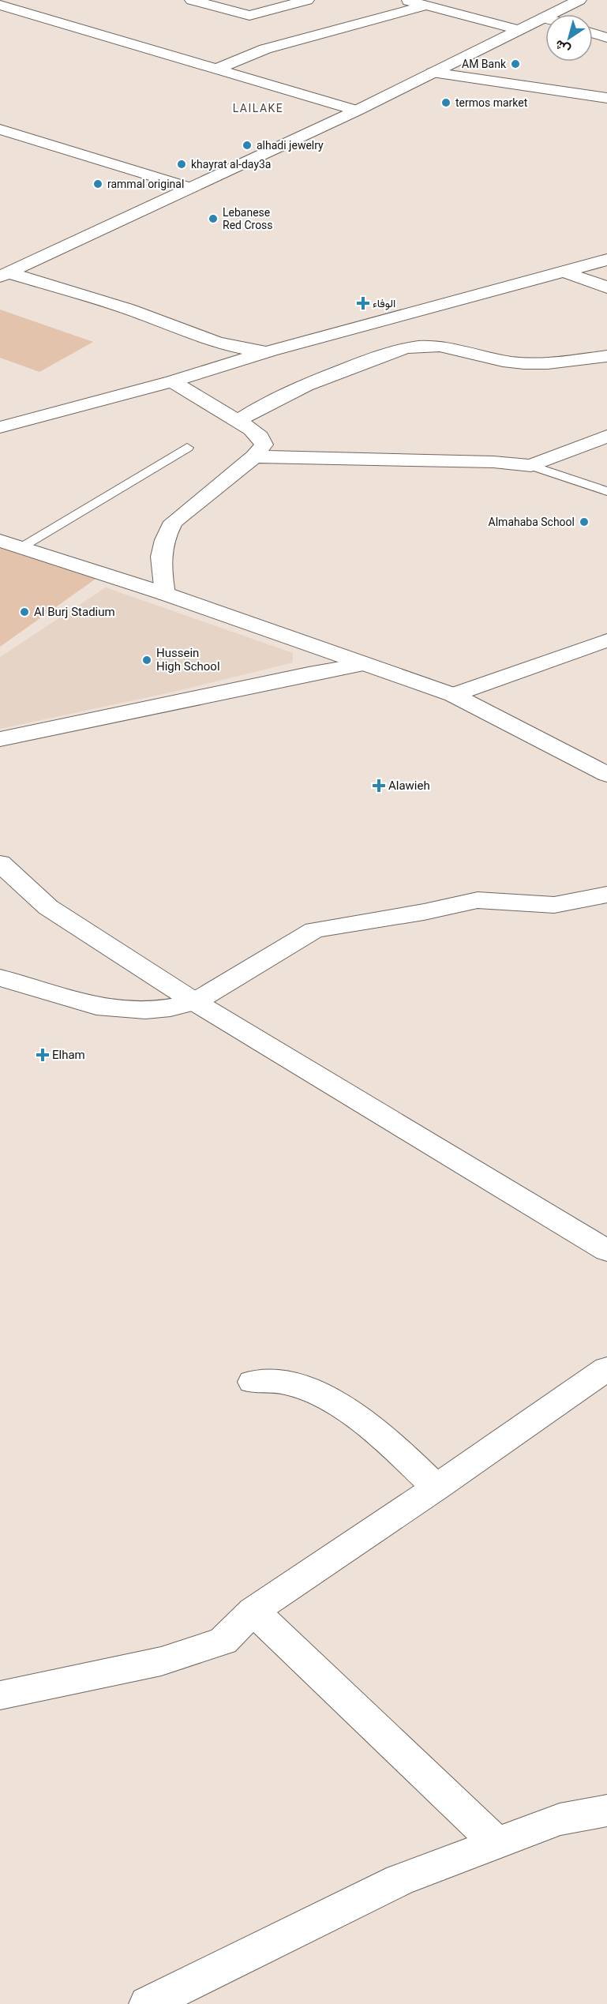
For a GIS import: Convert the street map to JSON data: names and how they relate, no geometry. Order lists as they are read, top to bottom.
{
  "districts": ["LAILAKE"],
  "places": {
    "other": [
      "AM Bank",
      "termos market",
      "alhadi jewelry",
      "khayrat al-day3a",
      "rammal original",
      "Lebanese Red Cross",
      "Almahaba School",
      "Al Burj Stadium",
      "Hussein High School"
    ],
    "health": ["الوفاء", "Alawieh", "Elham"]
  },
  "north": "bottom left"
}
